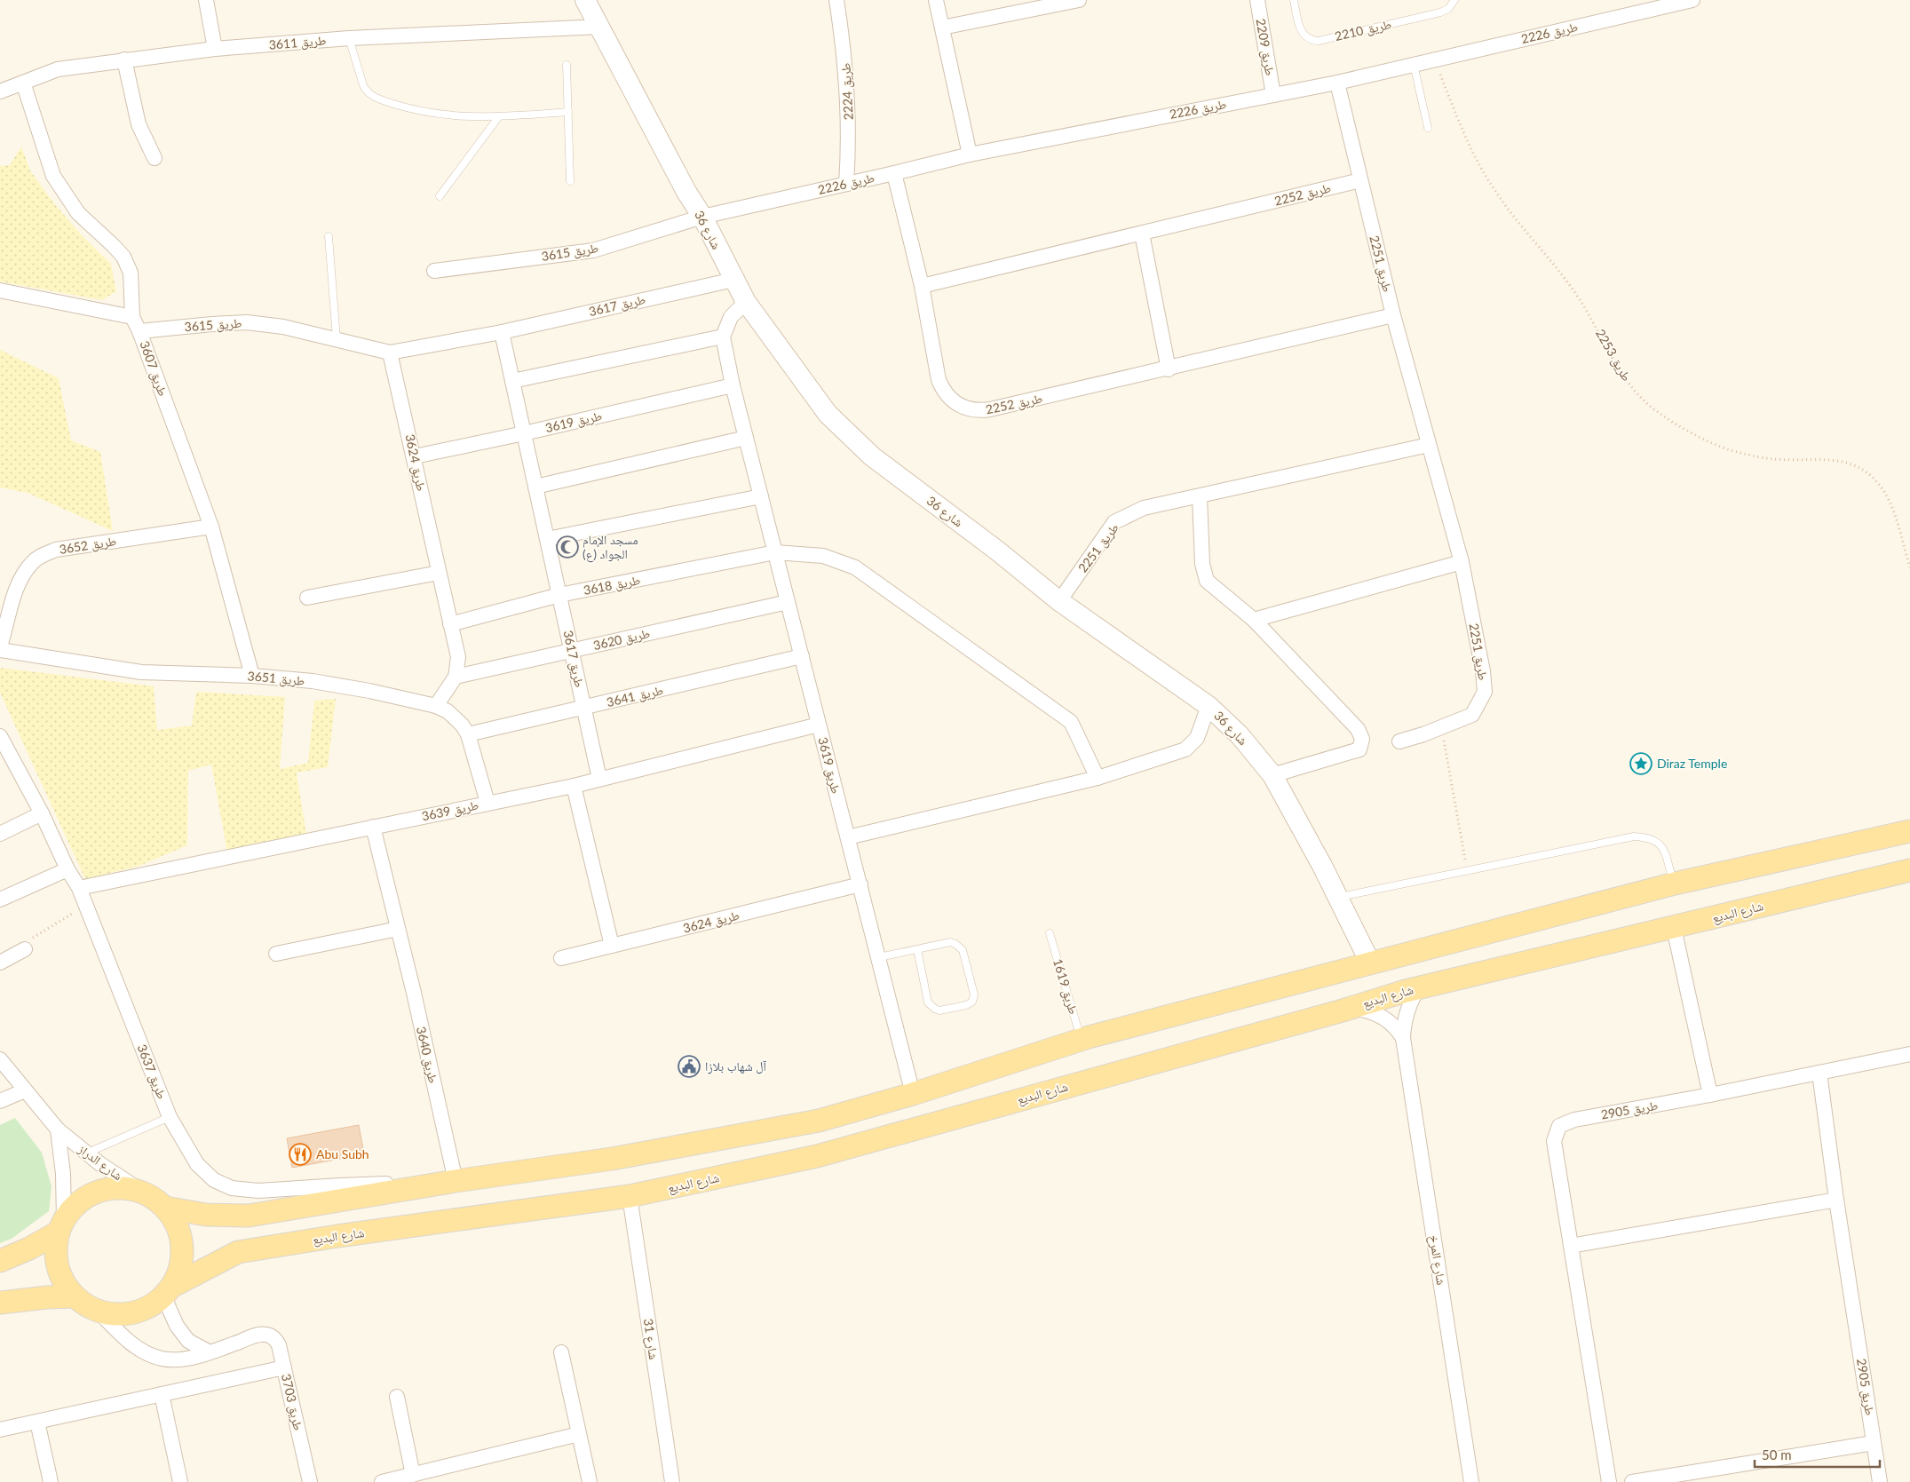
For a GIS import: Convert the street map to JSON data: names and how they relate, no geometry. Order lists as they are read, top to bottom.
{
  "streets": {
    "main road": ["شارع البديع"],
    "street": [
      "طريق 2226",
      "طريق 3611",
      "طريق 2209",
      "طريق 2224",
      "طريق 2252",
      "شارع 36",
      "طريق 3615",
      "طريق 2251",
      "طريق 3617",
      "طريق 3607",
      "طريق 3619",
      "طريق 3624",
      "طريق 3652",
      "طريق 3618",
      "طريق 3620",
      "طريق 3651",
      "طريق 3641",
      "طريق 3639",
      "طريق 3640",
      "طريق 3637",
      "طريق 2905",
      "شارع الدراز",
      "شارع المرخ",
      "شارع 31",
      "طريق 3703"
    ],
    "lane": ["طريق 2210", "طريق 1619"],
    "path": ["طريق 2253"]
  },
  "crossings": [
    ["طريق 2226", "طريق 2209"],
    ["طريق 2226", "طريق 2224"],
    ["طريق 2226", "طريق 2252"],
    ["طريق 2226", "شارع 36"],
    ["طريق 2226", "طريق 3615"],
    ["طريق 2226", "طريق 2251"],
    ["طريق 2226", "طريق 2253"],
    ["طريق 3611", "شارع 36"],
    ["طريق 3611", "طريق 3607"],
    ["طريق 2252", "طريق 2251"],
    ["شارع 36", "طريق 3615"],
    ["شارع 36", "طريق 2251"],
    ["شارع 36", "طريق 3617"],
    ["طريق 3615", "طريق 3617"],
    ["طريق 3615", "طريق 3607"],
    ["طريق 3615", "طريق 3624"],
    ["طريق 3617", "طريق 3619"],
    ["طريق 3617", "طريق 3624"],
    ["طريق 3617", "طريق 3618"],
    ["طريق 3617", "طريق 3620"],
    ["طريق 3617", "طريق 3641"],
    ["طريق 3617", "طريق 3639"],
    ["طريق 3607", "طريق 3652"],
    ["طريق 3607", "طريق 3651"],
    ["طريق 3619", "طريق 3624"],
    ["طريق 3619", "طريق 3618"],
    ["طريق 3619", "طريق 3620"],
    ["طريق 3619", "طريق 3641"],
    ["طريق 3619", "طريق 3639"],
    ["طريق 3624", "طريق 3618"],
    ["طريق 3624", "طريق 3620"],
    ["طريق 3624", "طريق 3651"],
    ["طريق 3652", "طريق 3651"],
    ["طريق 3651", "طريق 3641"],
    ["طريق 3651", "طريق 3639"],
    ["طريق 3639", "طريق 3640"],
    ["طريق 3639", "طريق 3637"],
    ["شارع البديع", "شارع الدراز"],
    ["شارع البديع", "شارع المرخ"],
    ["شارع البديع", "شارع 31"],
    ["طريق 3640", "طريق 3637"]
  ],
  "places": {
    "mosque": ["مسجد الإمام الجواد (ع)"],
    "place": ["Diraz Temple"],
    "public building": ["آل شهاب بلازا"],
    "restaurant": ["Abu Subh"]
  },
  "scale_bar": "50 m"
}
